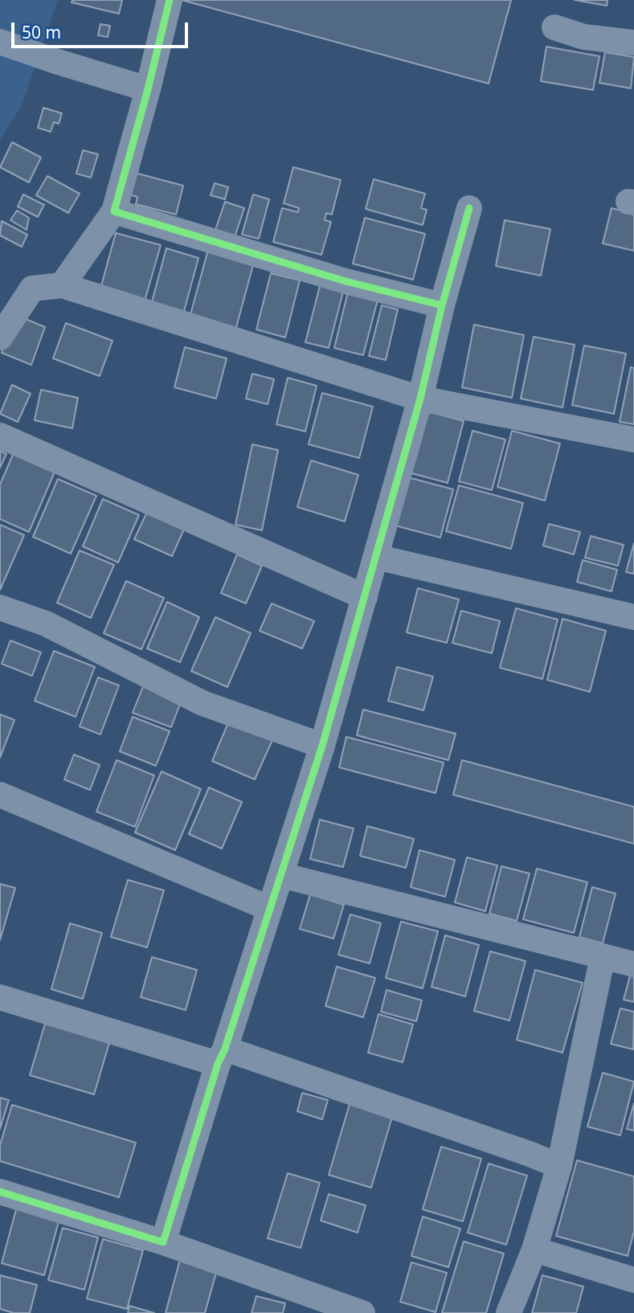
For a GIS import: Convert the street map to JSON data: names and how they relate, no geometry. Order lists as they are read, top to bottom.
{
  "scale_bar": "50 m"
}
